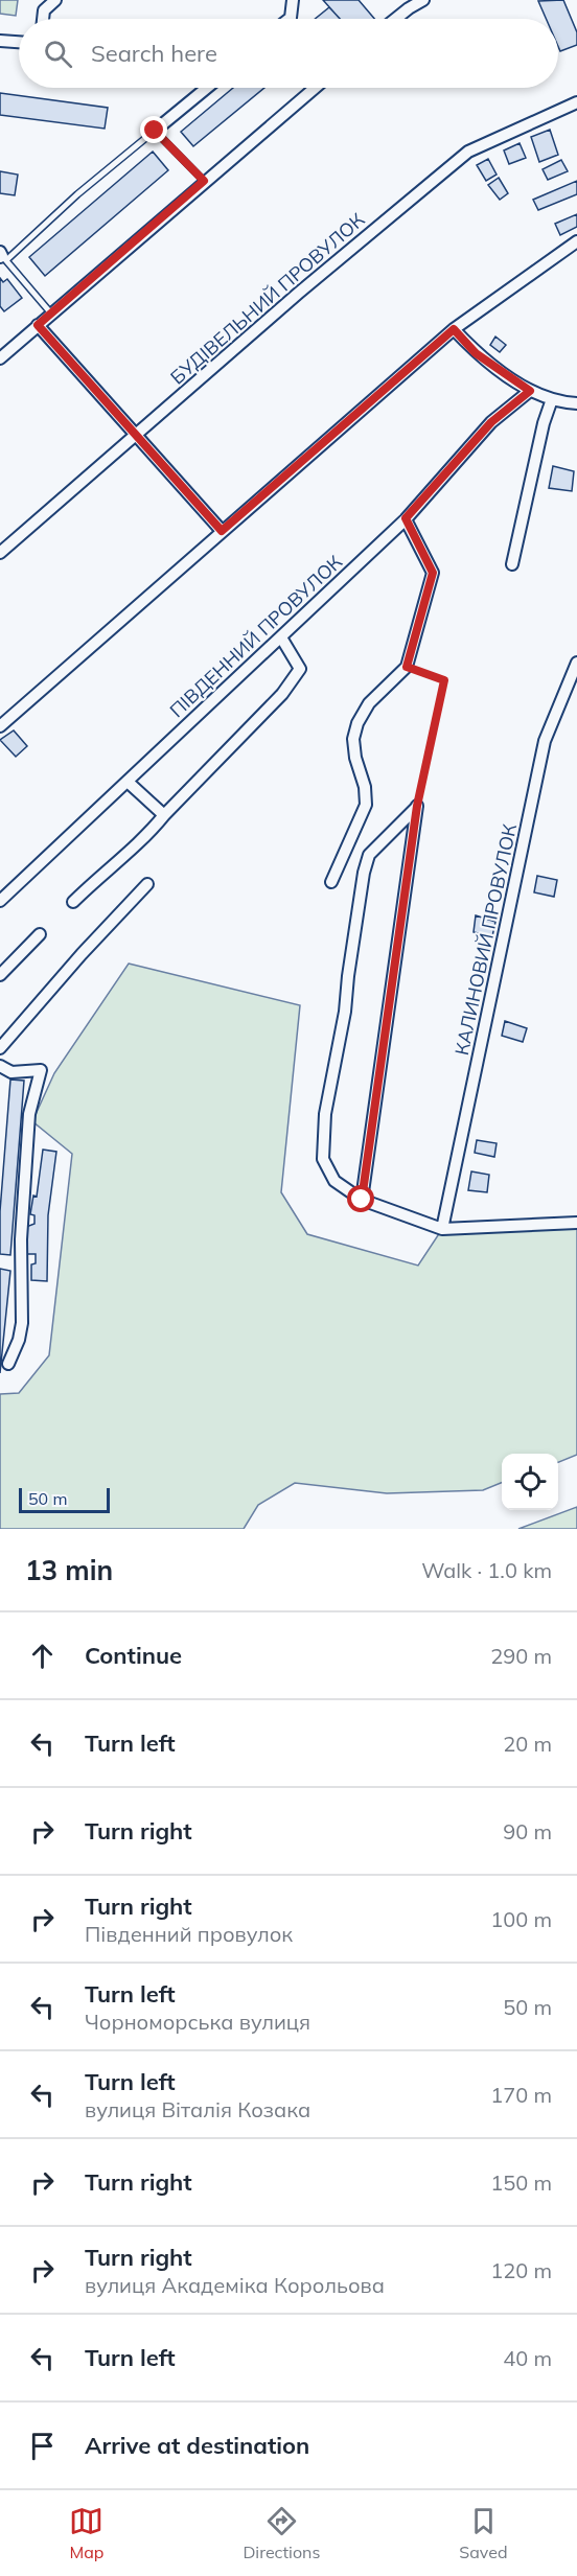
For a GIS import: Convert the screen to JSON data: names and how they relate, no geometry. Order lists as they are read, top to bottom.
{
  "streets": {
    "street": ["БУДІВЕЛЬНИЙ ПРОВУЛОК", "ПІВДЕННИЙ ПРОВУЛОК", "КАЛИНОВИЙ ПРОВУЛОК"]
  },
  "scale_bar": "50 m",
  "page": {
    "search": "Search here",
    "scale": "50 m",
    "heading": ["13 min", "Walk · 1.0 km"],
    "list": [
      ["Continue", "290 m"],
      ["Turn left", "20 m"],
      ["Turn right", "90 m"],
      ["Turn right", "Південний провулок", "100 m"],
      ["Turn left", "Чорноморська вулиця", "50 m"],
      ["Turn left", "вулиця Віталія Козака", "170 m"],
      ["Turn right", "150 m"],
      ["Turn right", "вулиця Академіка Корольова", "120 m"],
      ["Turn left", "40 m"],
      "Arrive at destination"
    ],
    "nav": ["Map", "Directions", "Saved"]
  }
}
